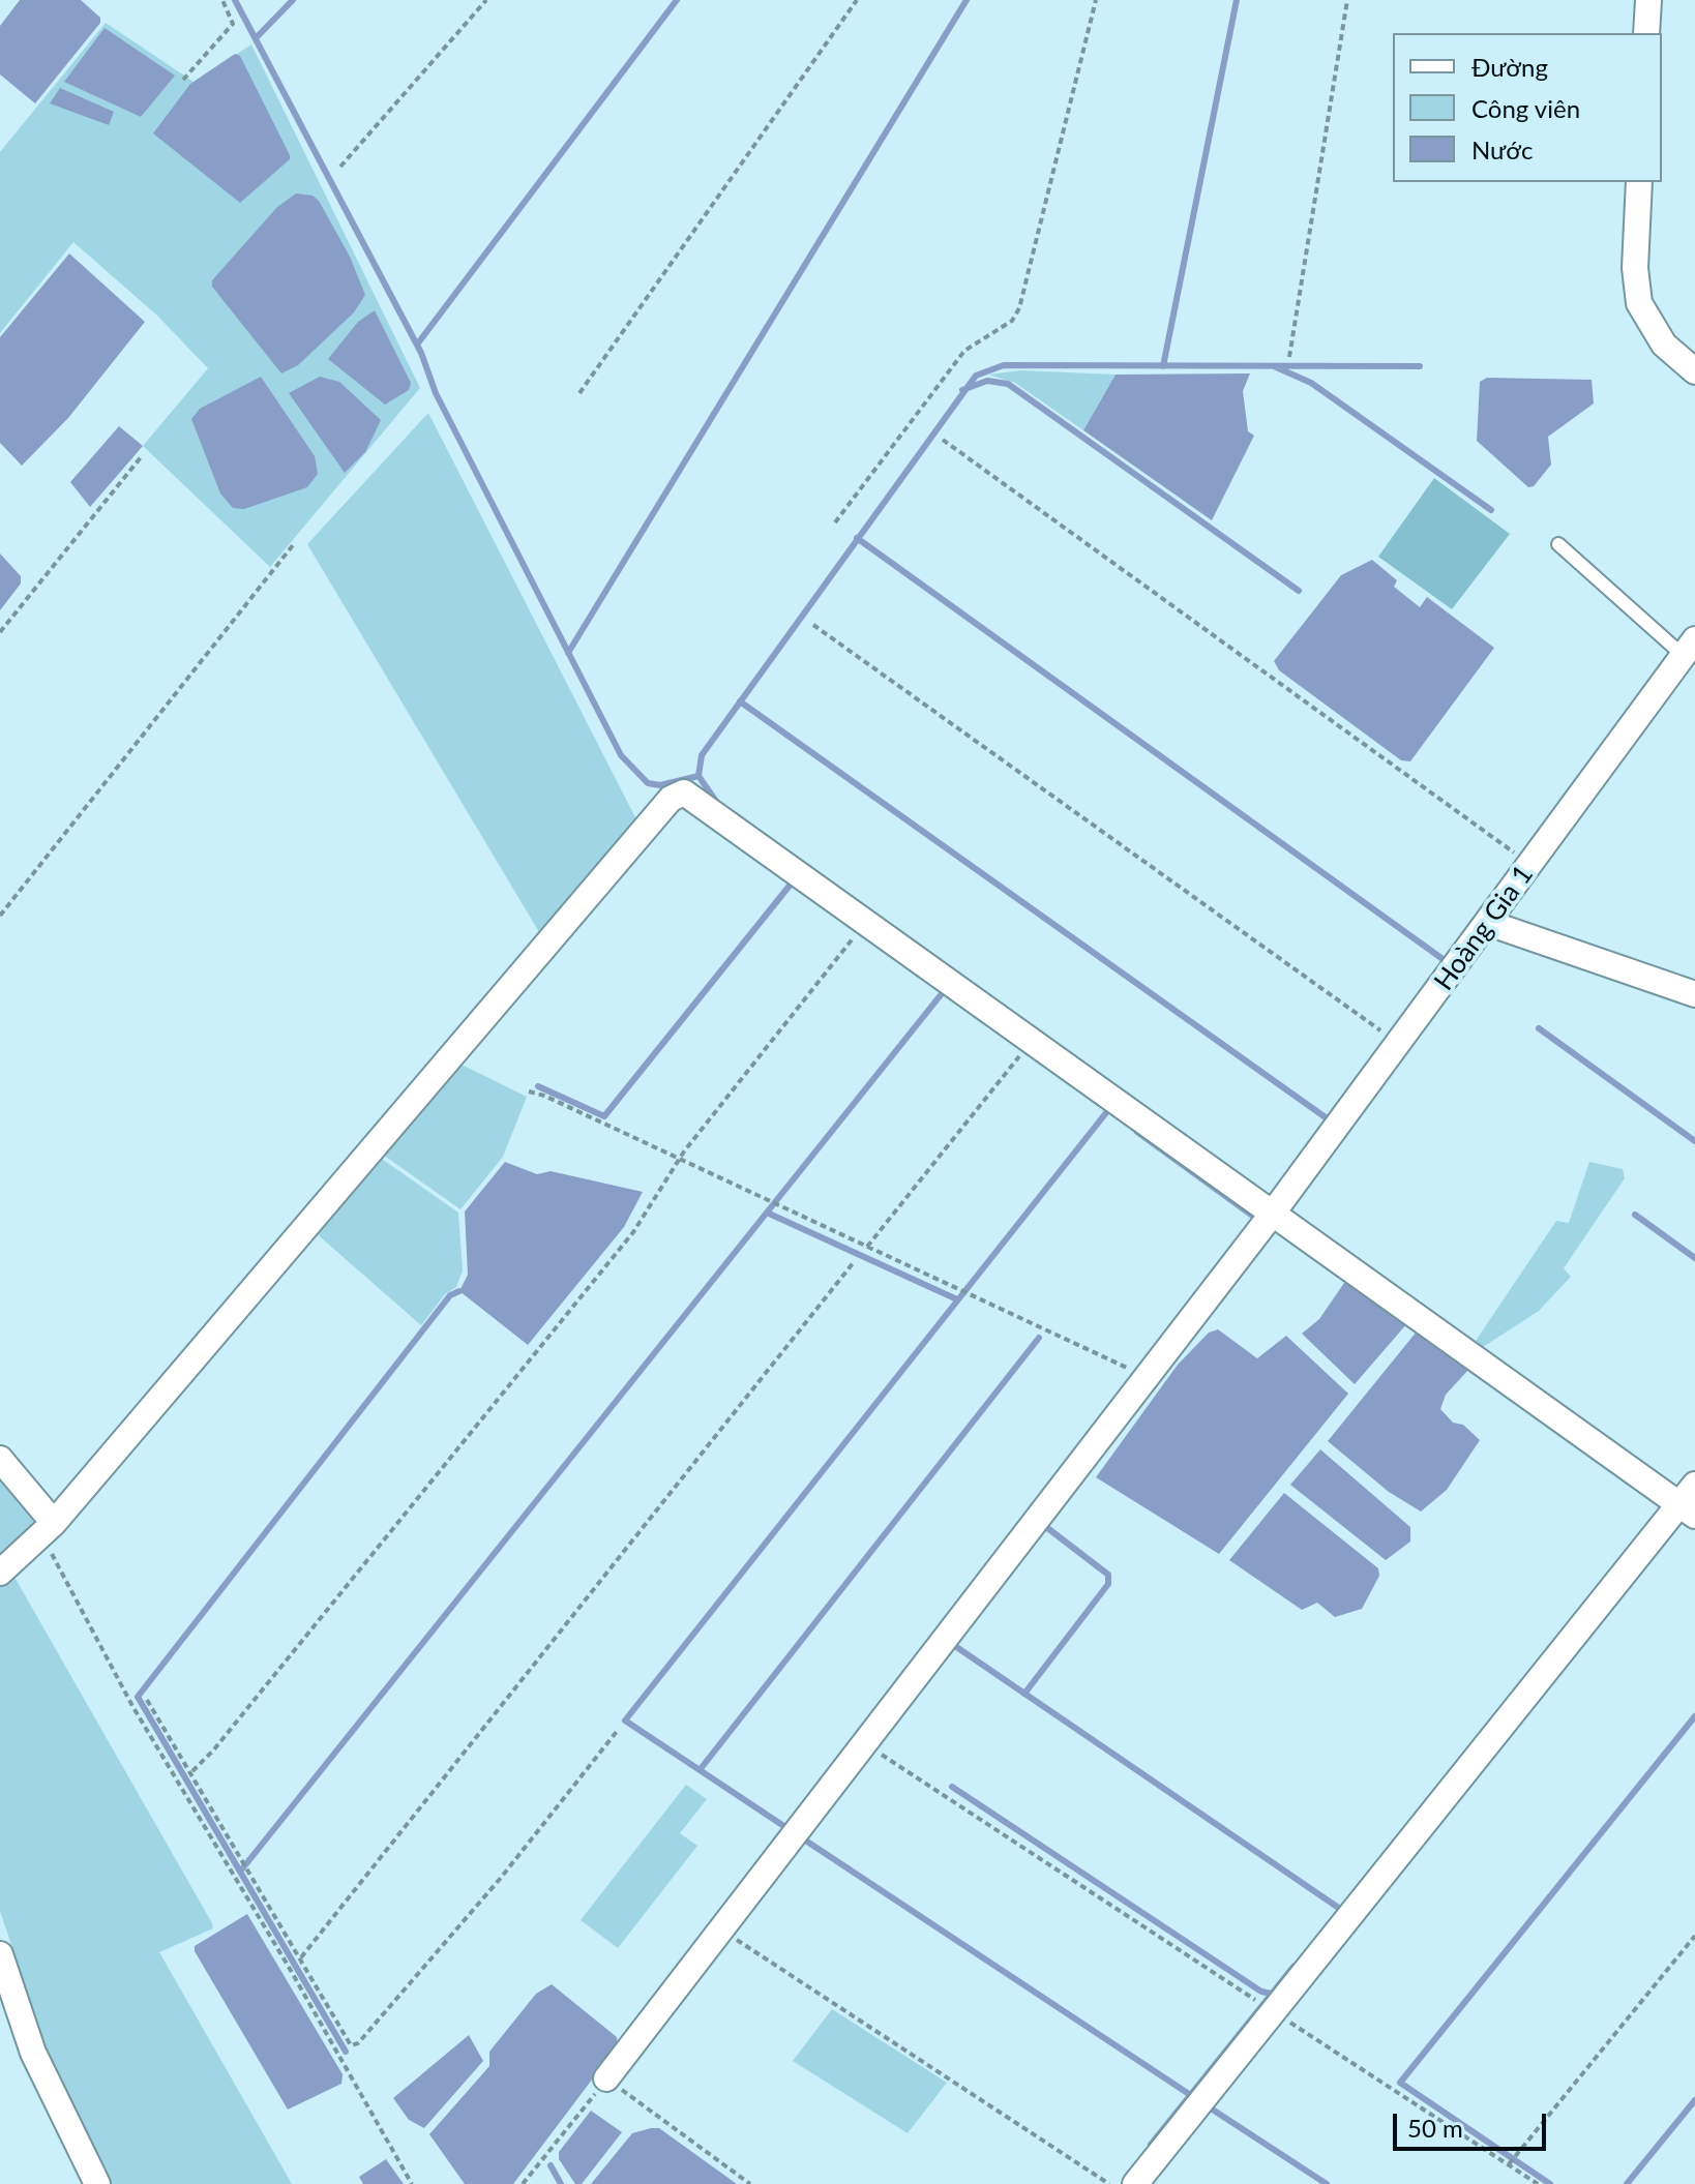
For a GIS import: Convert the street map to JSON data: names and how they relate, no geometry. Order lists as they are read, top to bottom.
{
  "streets": {
    "street": ["Hoàng Gia 1"]
  },
  "legend": ["Đường", "Công viên", "Nước"],
  "scale_bar": "50 m"
}
